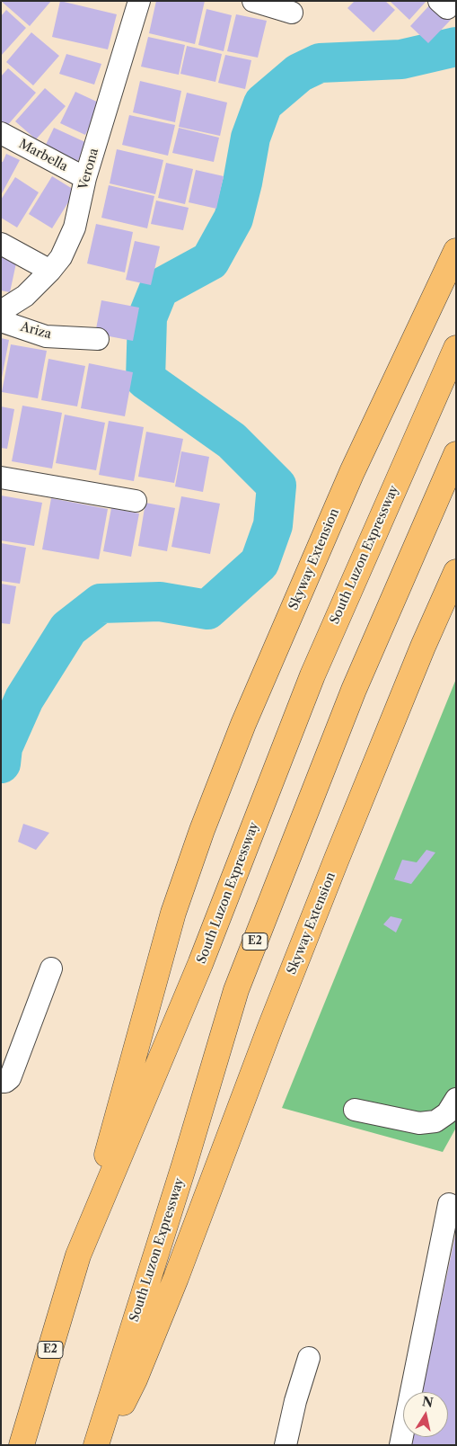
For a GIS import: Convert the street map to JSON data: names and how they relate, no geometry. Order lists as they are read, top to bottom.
{
  "streets": {
    "highway": ["South Luzon Expressway", "Skyway Extension", "E2"],
    "street": ["Marbella", "Verona", "Ariza"]
  },
  "crossings": [
    ["Marbella", "Verona"],
    ["South Luzon Expressway", "Skyway Extension"]
  ],
  "north": "top"
}
